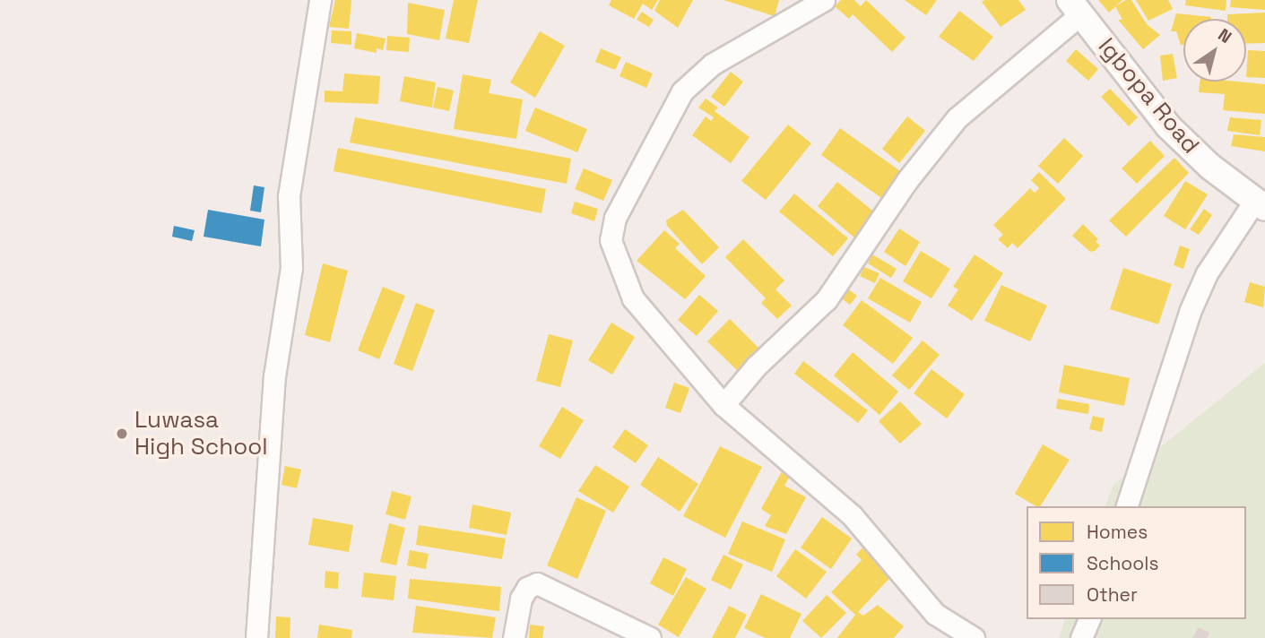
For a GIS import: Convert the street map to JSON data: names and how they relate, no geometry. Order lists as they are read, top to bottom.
{
  "streets": {
    "street": ["Igbopa Road"]
  },
  "places": ["Luwasa High School"],
  "legend": ["Homes", "Schools", "Other"],
  "north": "top right"
}
